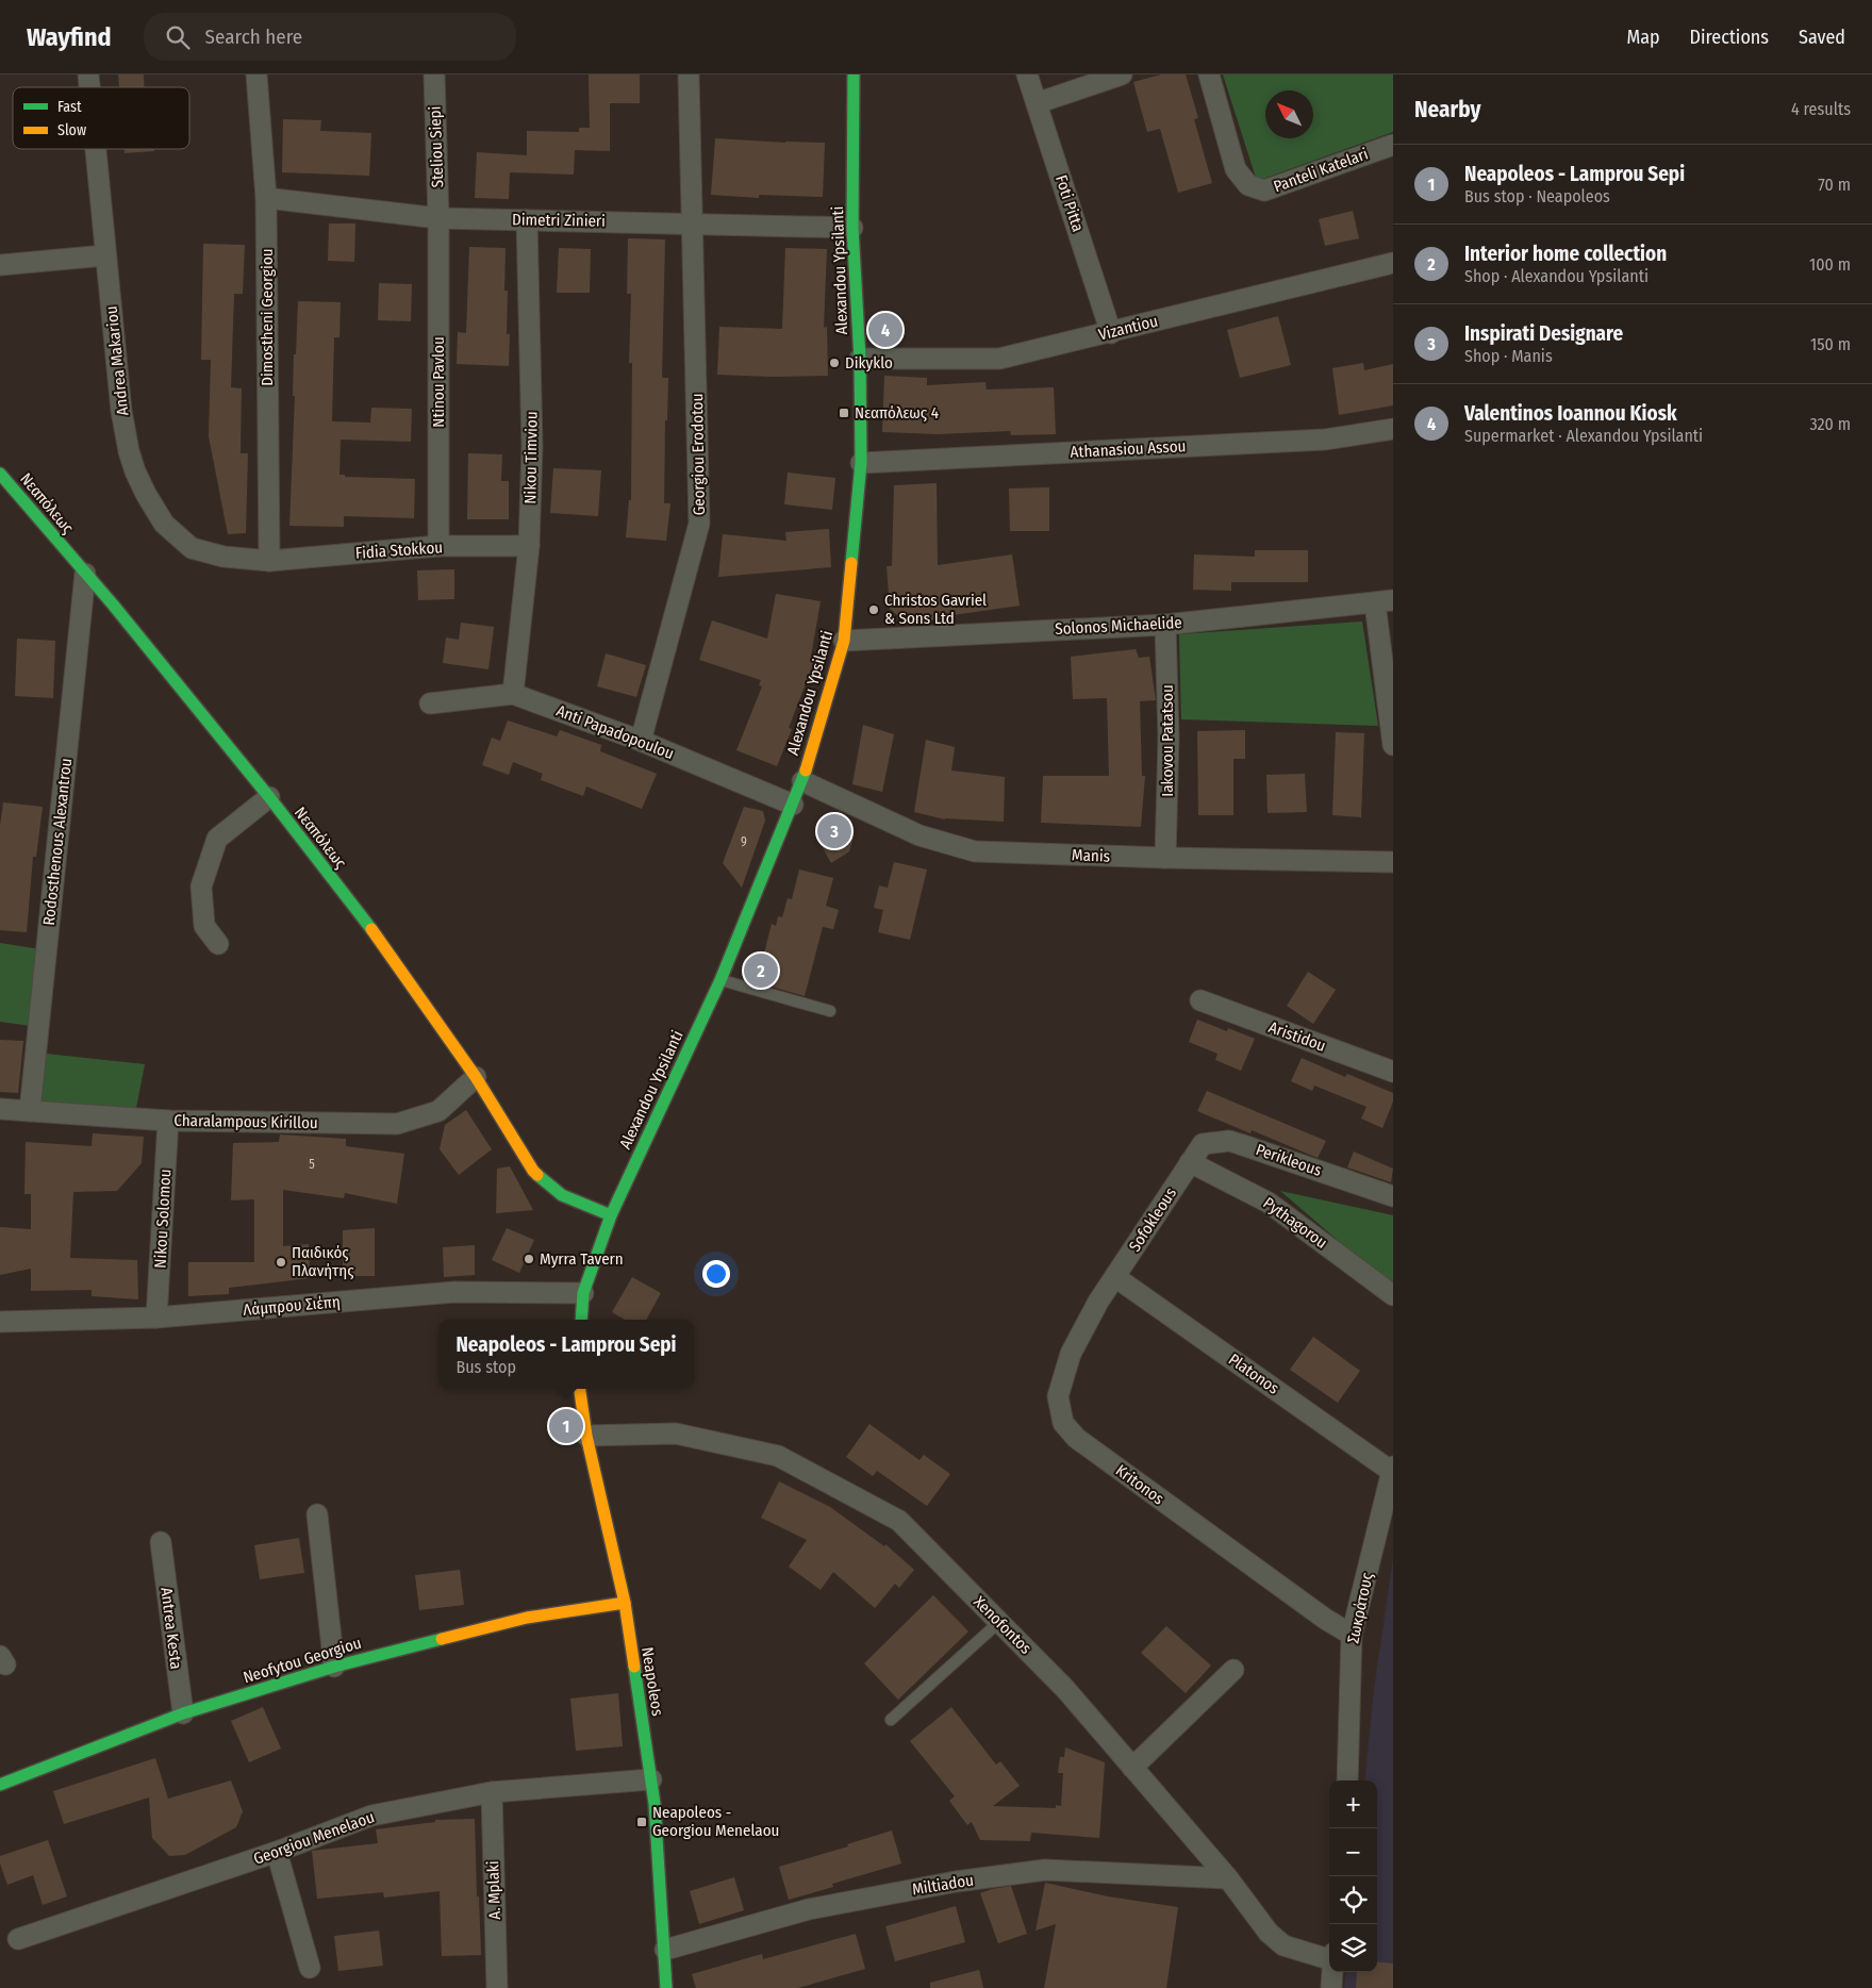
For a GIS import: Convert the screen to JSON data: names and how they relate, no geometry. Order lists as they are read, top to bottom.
{
  "streets": {
    "main road": [
      "Alexandou Ypsilanti",
      "Νεαπόλεως",
      "Neofytou Georgiou",
      "Neapoleos"
    ],
    "street": [
      "Steliou Siepi",
      "Panteli Katelari",
      "Foti Pitta",
      "Dimetri Zinieri",
      "Dimostheni Georgiou",
      "Vizantiou",
      "Andrea Makariou",
      "Ntinou Pavlou",
      "Athanasiou Assou",
      "Georgiou Erodotou",
      "Nikou Timviou",
      "Fidia Stokkou",
      "Solonos Michaelide",
      "Anti Papadopoulou",
      "Iakovou Patatsou",
      "Rodosthenous Alexantrou",
      "Manis",
      "Aristidou",
      "Charalampous Kirillou",
      "Perikleous",
      "Nikou Solomou",
      "Sofokleous",
      "Pythagorou",
      "Λάμπρου Σιέπη",
      "Platonos",
      "Kritonos",
      "Σωκράτους",
      "Xenofontos",
      "Antrea Kesta",
      "Georgiou Menelaou",
      "Miltiadou",
      "A. Mplaki"
    ]
  },
  "crossings": [
    ["Steliou Siepi", "Dimetri Zinieri"],
    ["Steliou Siepi", "Ntinou Pavlou"],
    ["Foti Pitta", "Vizantiou"],
    ["Dimetri Zinieri", "Alexandou Ypsilanti"],
    ["Dimetri Zinieri", "Dimostheni Georgiou"],
    ["Dimetri Zinieri", "Ntinou Pavlou"],
    ["Dimetri Zinieri", "Georgiou Erodotou"],
    ["Dimetri Zinieri", "Nikou Timviou"],
    ["Alexandou Ypsilanti", "Vizantiou"],
    ["Alexandou Ypsilanti", "Athanasiou Assou"],
    ["Alexandou Ypsilanti", "Νεαπόλεως"],
    ["Alexandou Ypsilanti", "Solonos Michaelide"],
    ["Alexandou Ypsilanti", "Anti Papadopoulou"],
    ["Alexandou Ypsilanti", "Manis"],
    ["Dimostheni Georgiou", "Andrea Makariou"],
    ["Dimostheni Georgiou", "Fidia Stokkou"],
    ["Andrea Makariou", "Fidia Stokkou"],
    ["Ntinou Pavlou", "Fidia Stokkou"],
    ["Georgiou Erodotou", "Anti Papadopoulou"],
    ["Nikou Timviou", "Fidia Stokkou"],
    ["Nikou Timviou", "Anti Papadopoulou"],
    ["Νεαπόλεως", "Rodosthenous Alexantrou"],
    ["Νεαπόλεως", "Charalampous Kirillou"],
    ["Solonos Michaelide", "Iakovou Patatsou"],
    ["Iakovou Patatsou", "Manis"],
    ["Rodosthenous Alexantrou", "Charalampous Kirillou"],
    ["Charalampous Kirillou", "Nikou Solomou"],
    ["Perikleous", "Sofokleous"],
    ["Perikleous", "Pythagorou"],
    ["Nikou Solomou", "Λάμπρου Σιέπη"],
    ["Sofokleous", "Pythagorou"],
    ["Sofokleous", "Platonos"],
    ["Sofokleous", "Kritonos"],
    ["Platonos", "Kritonos"],
    ["Platonos", "Σωκράτους"],
    ["Kritonos", "Σωκράτους"],
    ["Xenofontos", "Neapoleos"],
    ["Xenofontos", "Miltiadou"],
    ["Antrea Kesta", "Neofytou Georgiou"],
    ["Neofytou Georgiou", "Neapoleos"],
    ["Neapoleos", "Georgiou Menelaou"],
    ["Neapoleos", "Miltiadou"],
    ["Georgiou Menelaou", "A. Mplaki"]
  ],
  "places": {
    "other": [
      "Dikyklo",
      "Christos Gavriel & Sons Ltd",
      "Myrra Tavern",
      "Παιδικός Πλανήτης"
    ],
    "transit": ["Νεαπόλεως 4", "Neapoleos - Georgiou Menelaou"]
  },
  "house_numbers": ["9", "5"],
  "legend": ["Fast", "Slow"],
  "north": "top left",
  "page": {
    "header": "Wayfind",
    "search": "Search here",
    "nav": ["Map", "Directions", "Saved"],
    "heading": ["Nearby", "4 results"],
    "list": [
      {
        "mark": "1",
        "name": "Neapoleos - Lamprou Sepi",
        "note": "Bus stop · Neapoleos",
        "value": "70 m"
      },
      {
        "mark": "2",
        "name": "Interior home collection",
        "note": "Shop · Alexandou Ypsilanti",
        "value": "100 m"
      },
      {
        "mark": "3",
        "name": "Inspirati Designare",
        "note": "Shop · Manis",
        "value": "150 m"
      },
      {
        "mark": "4",
        "name": "Valentinos Ioannou Kiosk",
        "note": "Supermarket · Alexandou Ypsilanti",
        "value": "320 m"
      }
    ],
    "pins": [
      "4",
      "3",
      "2",
      "1"
    ],
    "popup": ["Neapoleos - Lamprou Sepi", "Bus stop"],
    "map_buttons": ["+", "−"]
  }
}
